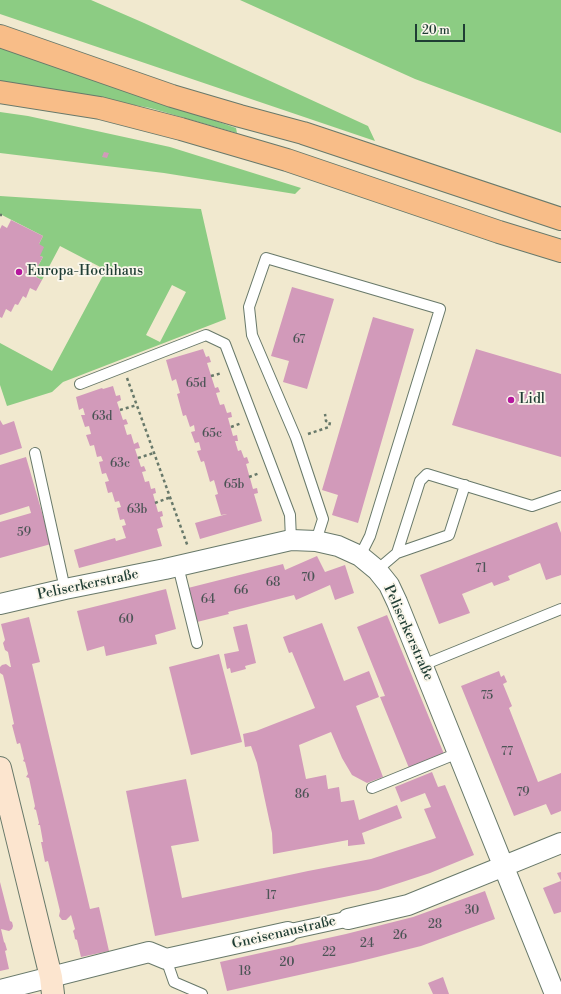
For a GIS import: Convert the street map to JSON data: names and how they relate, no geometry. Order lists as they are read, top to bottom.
{
  "streets": {
    "street": ["Peliserkerstraße", "Gneisenaustraße"]
  },
  "crossings": [
    ["Peliserkerstraße", "Gneisenaustraße"]
  ],
  "places": ["Europa-Hochhaus", "Lidl"],
  "house_numbers": [
    "67",
    "65d",
    "63d",
    "65c",
    "63c",
    "65b",
    "63b",
    "59",
    "71",
    "70",
    "68",
    "66",
    "64",
    "60",
    "75",
    "77",
    "79",
    "86",
    "17",
    "30",
    "28",
    "26",
    "24",
    "22",
    "20",
    "18"
  ],
  "scale_bar": "20 m"
}
